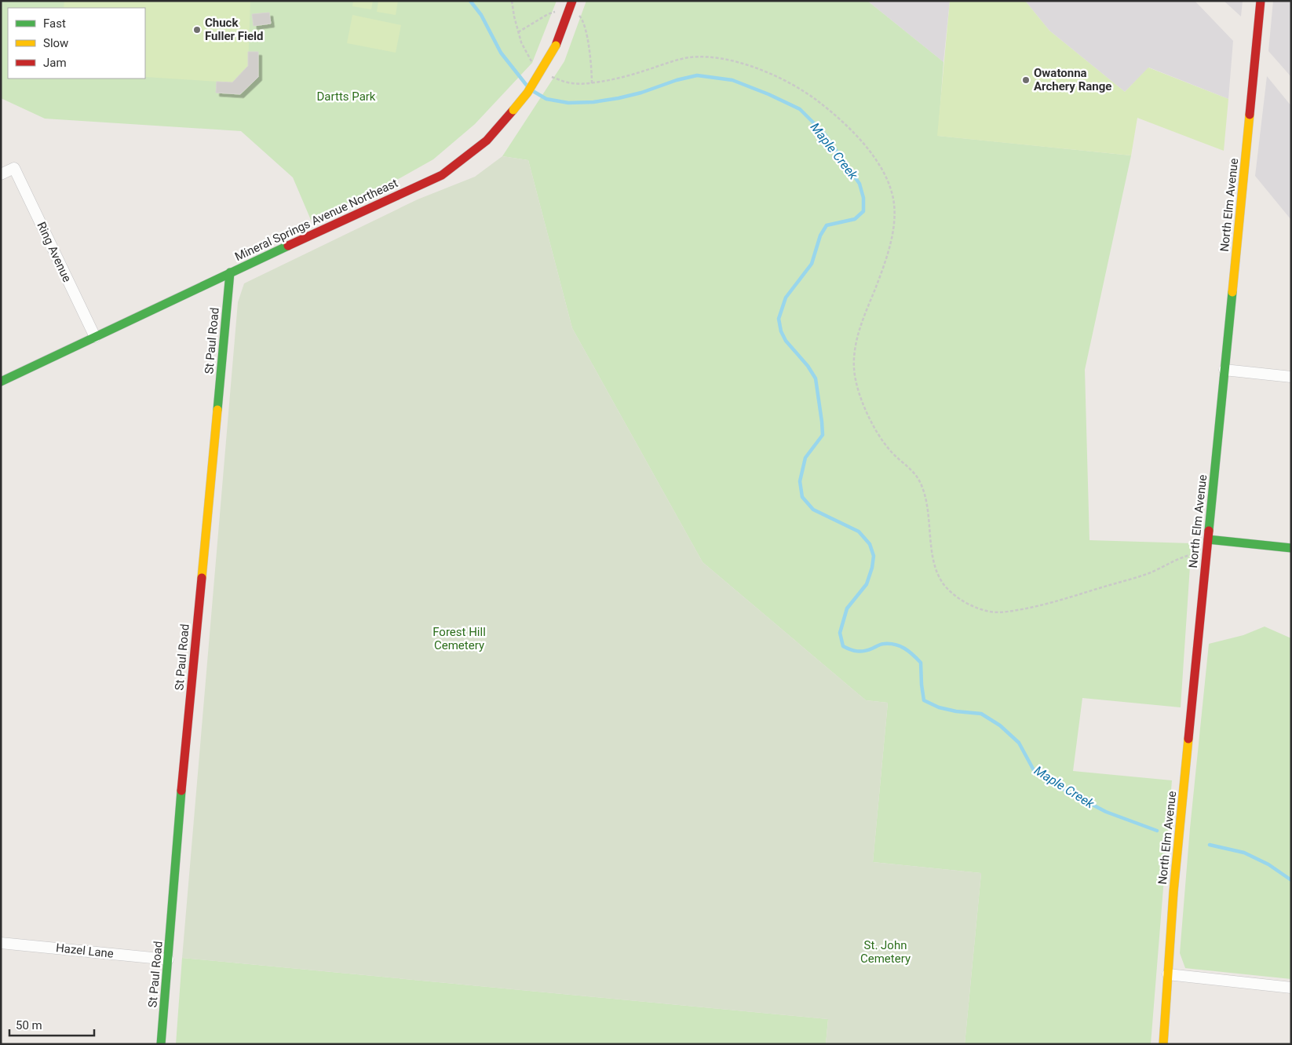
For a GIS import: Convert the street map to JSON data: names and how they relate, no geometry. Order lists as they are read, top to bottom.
{
  "streets": {
    "street": [
      "North Elm Avenue",
      "Mineral Springs Avenue Northeast",
      "Ring Avenue",
      "St Paul Road",
      "Hazel Lane"
    ]
  },
  "crossings": [
    ["Mineral Springs Avenue Northeast", "Ring Avenue"],
    ["Mineral Springs Avenue Northeast", "St Paul Road"],
    ["St Paul Road", "Hazel Lane"]
  ],
  "water": ["Maple Creek"],
  "parks": ["Dartts Park", "Forest Hill Cemetery", "St. John Cemetery"],
  "places": ["Chuck Fuller Field", "Owatonna Archery Range"],
  "legend": ["Fast", "Slow", "Jam"],
  "scale_bar": "50 m"
}
